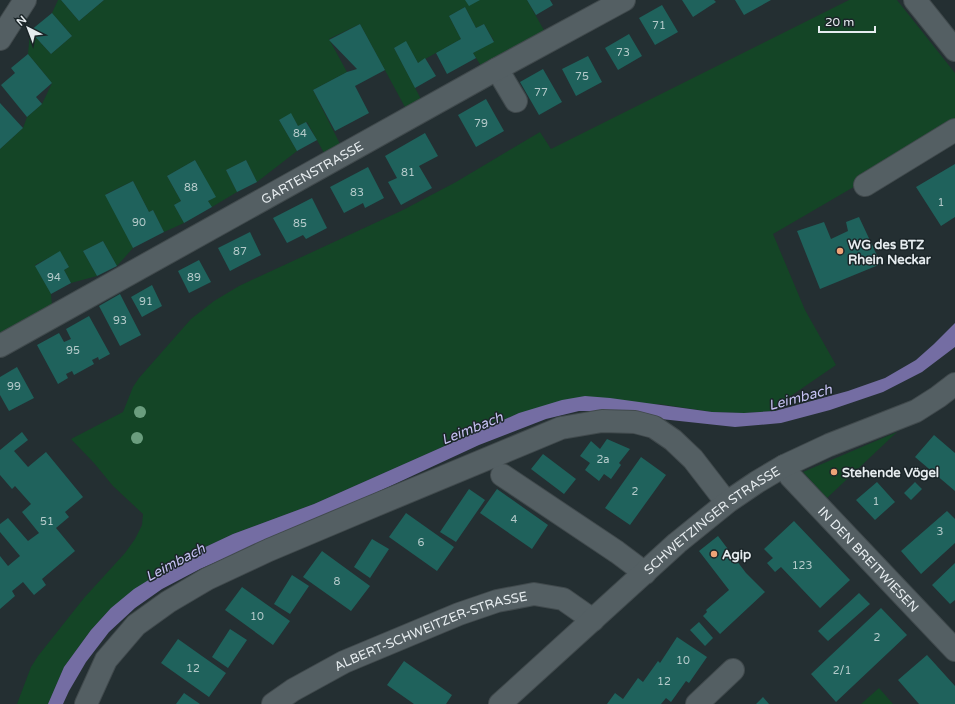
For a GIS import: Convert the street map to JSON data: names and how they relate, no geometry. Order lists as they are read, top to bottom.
{
  "streets": {
    "street": [
      "GARTENSTRASSE",
      "SCHWETZINGER STRASSE",
      "IN DEN BREITWIESEN",
      "ALBERT-SCHWEITZER-STRASSE"
    ]
  },
  "crossings": [
    ["SCHWETZINGER STRASSE", "IN DEN BREITWIESEN"],
    ["SCHWETZINGER STRASSE", "ALBERT-SCHWEITZER-STRASSE"]
  ],
  "water": ["Leimbach"],
  "places": ["WG des BTZ Rhein Neckar", "Stehende Vögel", "Agip"],
  "house_numbers": [
    "71",
    "73",
    "75",
    "77",
    "79",
    "84",
    "81",
    "88",
    "83",
    "1",
    "90",
    "85",
    "87",
    "94",
    "89",
    "91",
    "93",
    "95",
    "99",
    "2a",
    "2",
    "1",
    "4",
    "51",
    "3",
    "6",
    "123",
    "8",
    "10",
    "2",
    "10",
    "12",
    "2/1",
    "12"
  ],
  "scale_bar": "20 m",
  "north": "top left"
}
